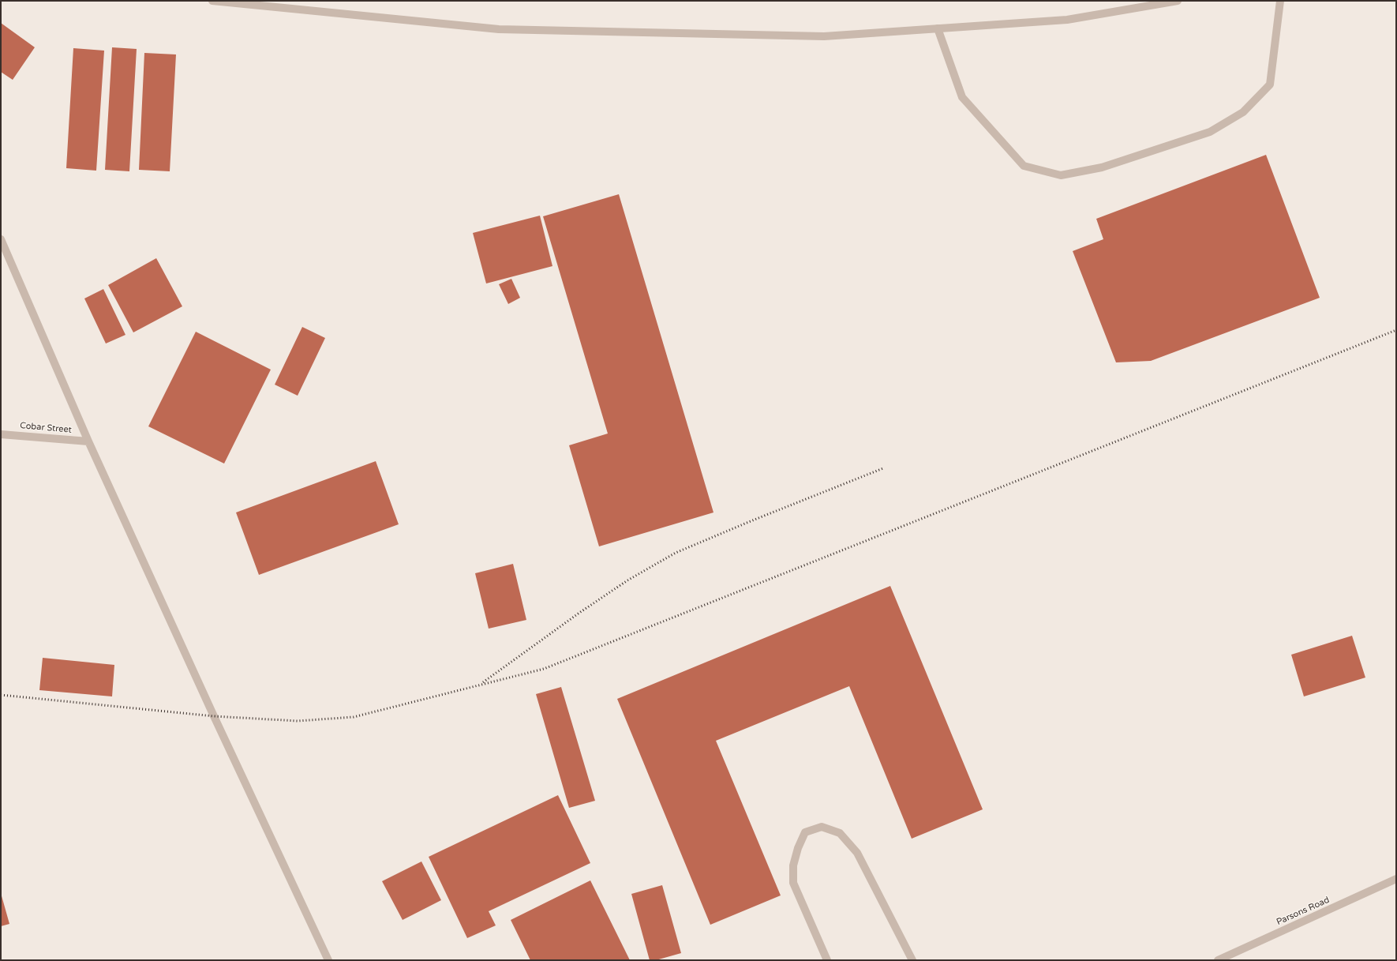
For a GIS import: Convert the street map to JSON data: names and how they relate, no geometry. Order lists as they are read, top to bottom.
{
  "streets": {
    "street": ["Cobar Street", "Parsons Road"]
  }
}
